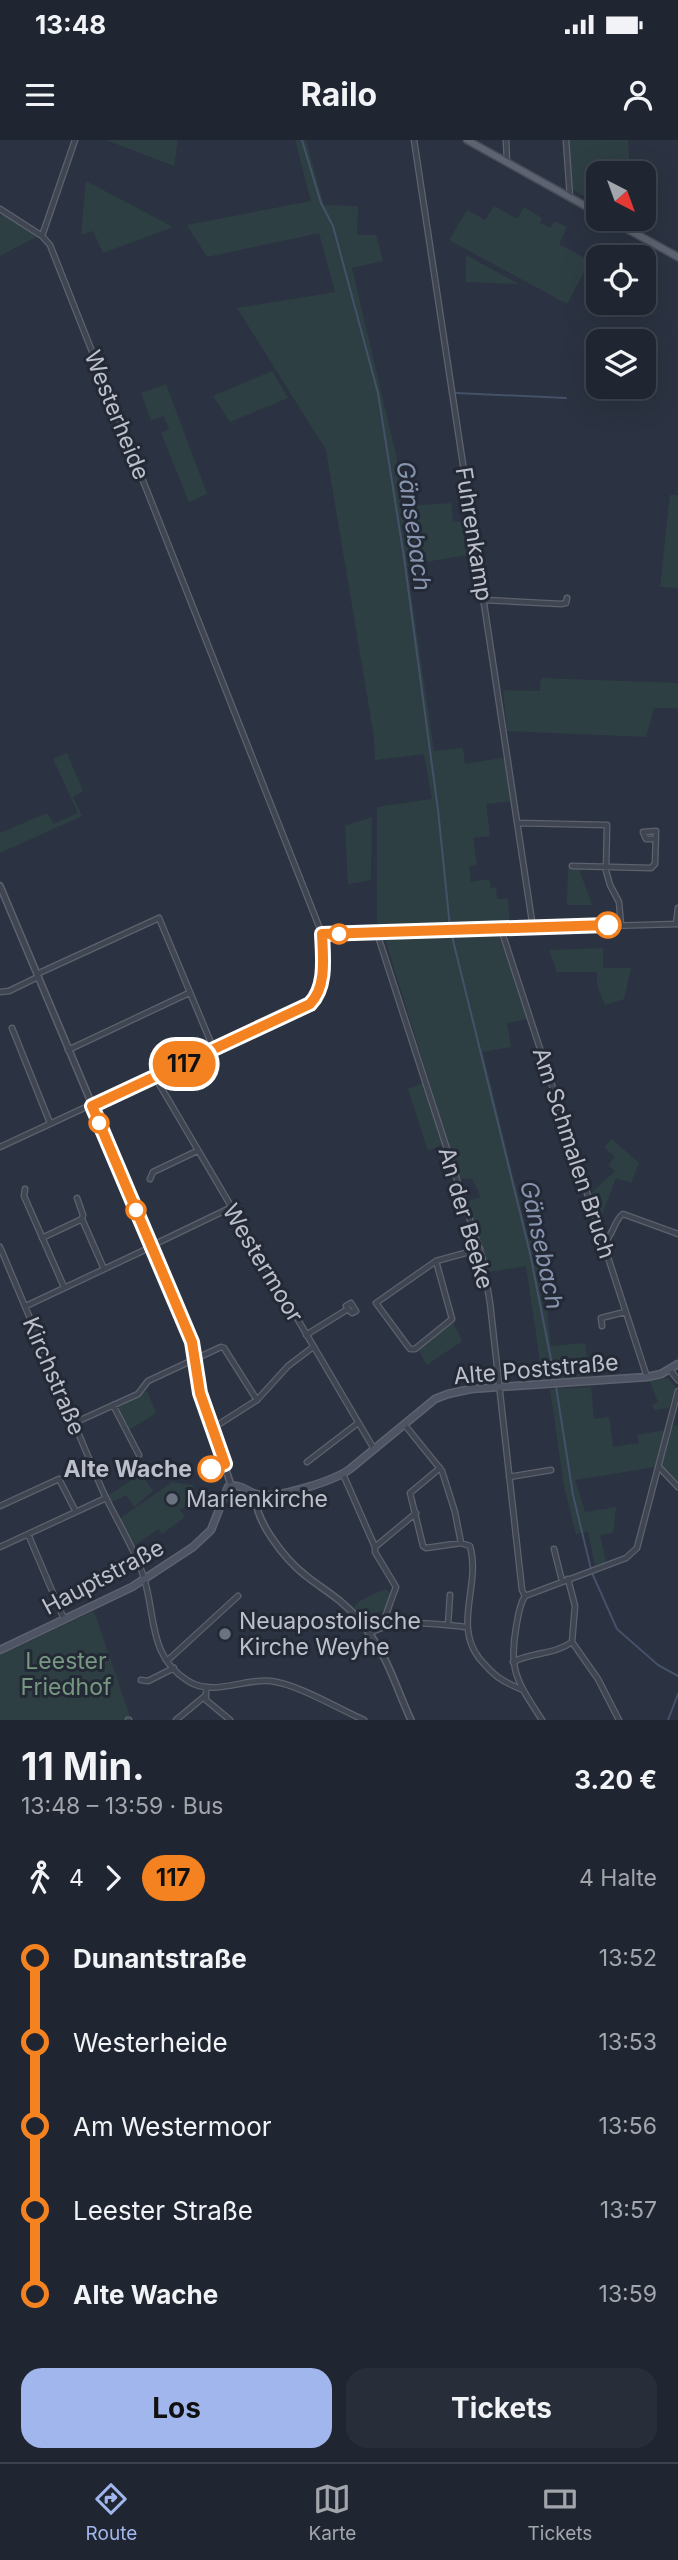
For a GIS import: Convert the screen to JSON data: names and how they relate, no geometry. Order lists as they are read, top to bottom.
{
  "streets": {
    "main road": ["Alte Poststraße", "Hauptstraße"],
    "street": [
      "Westerheide",
      "Fuhrenkamp",
      "Am Schmalen Bruch",
      "An der Beeke",
      "Westermoor",
      "Kirchstraße"
    ]
  },
  "crossings": [
    ["Am Schmalen Bruch", "Alte Poststraße"],
    ["An der Beeke", "Alte Poststraße"],
    ["Westermoor", "Alte Poststraße"],
    ["Kirchstraße", "Hauptstraße"]
  ],
  "water": ["Gänsebach"],
  "parks": ["Leester Friedhof"],
  "places": ["Alte Wache", "Marienkirche", "Neuapostolische Kirche Weyhe"],
  "lines": ["bus line 117"],
  "north": "bottom right",
  "page": {
    "status": "13:48",
    "header": "Railo",
    "on_map": "117",
    "heading": ["11 Min.", "13:48 – 13:59 · Bus", "3.20 €"],
    "legs": ["4", "117", "4 Halte"],
    "list": [
      {
        "name": "Dunantstraße",
        "value": "13:52"
      },
      {
        "name": "Westerheide",
        "value": "13:53"
      },
      {
        "name": "Am Westermoor",
        "value": "13:56"
      },
      {
        "name": "Leester Straße",
        "value": "13:57"
      },
      {
        "name": "Alte Wache",
        "value": "13:59"
      }
    ],
    "buttons": ["Los", "Tickets"],
    "tabs": ["Route", "Karte", "Tickets"]
  }
}
